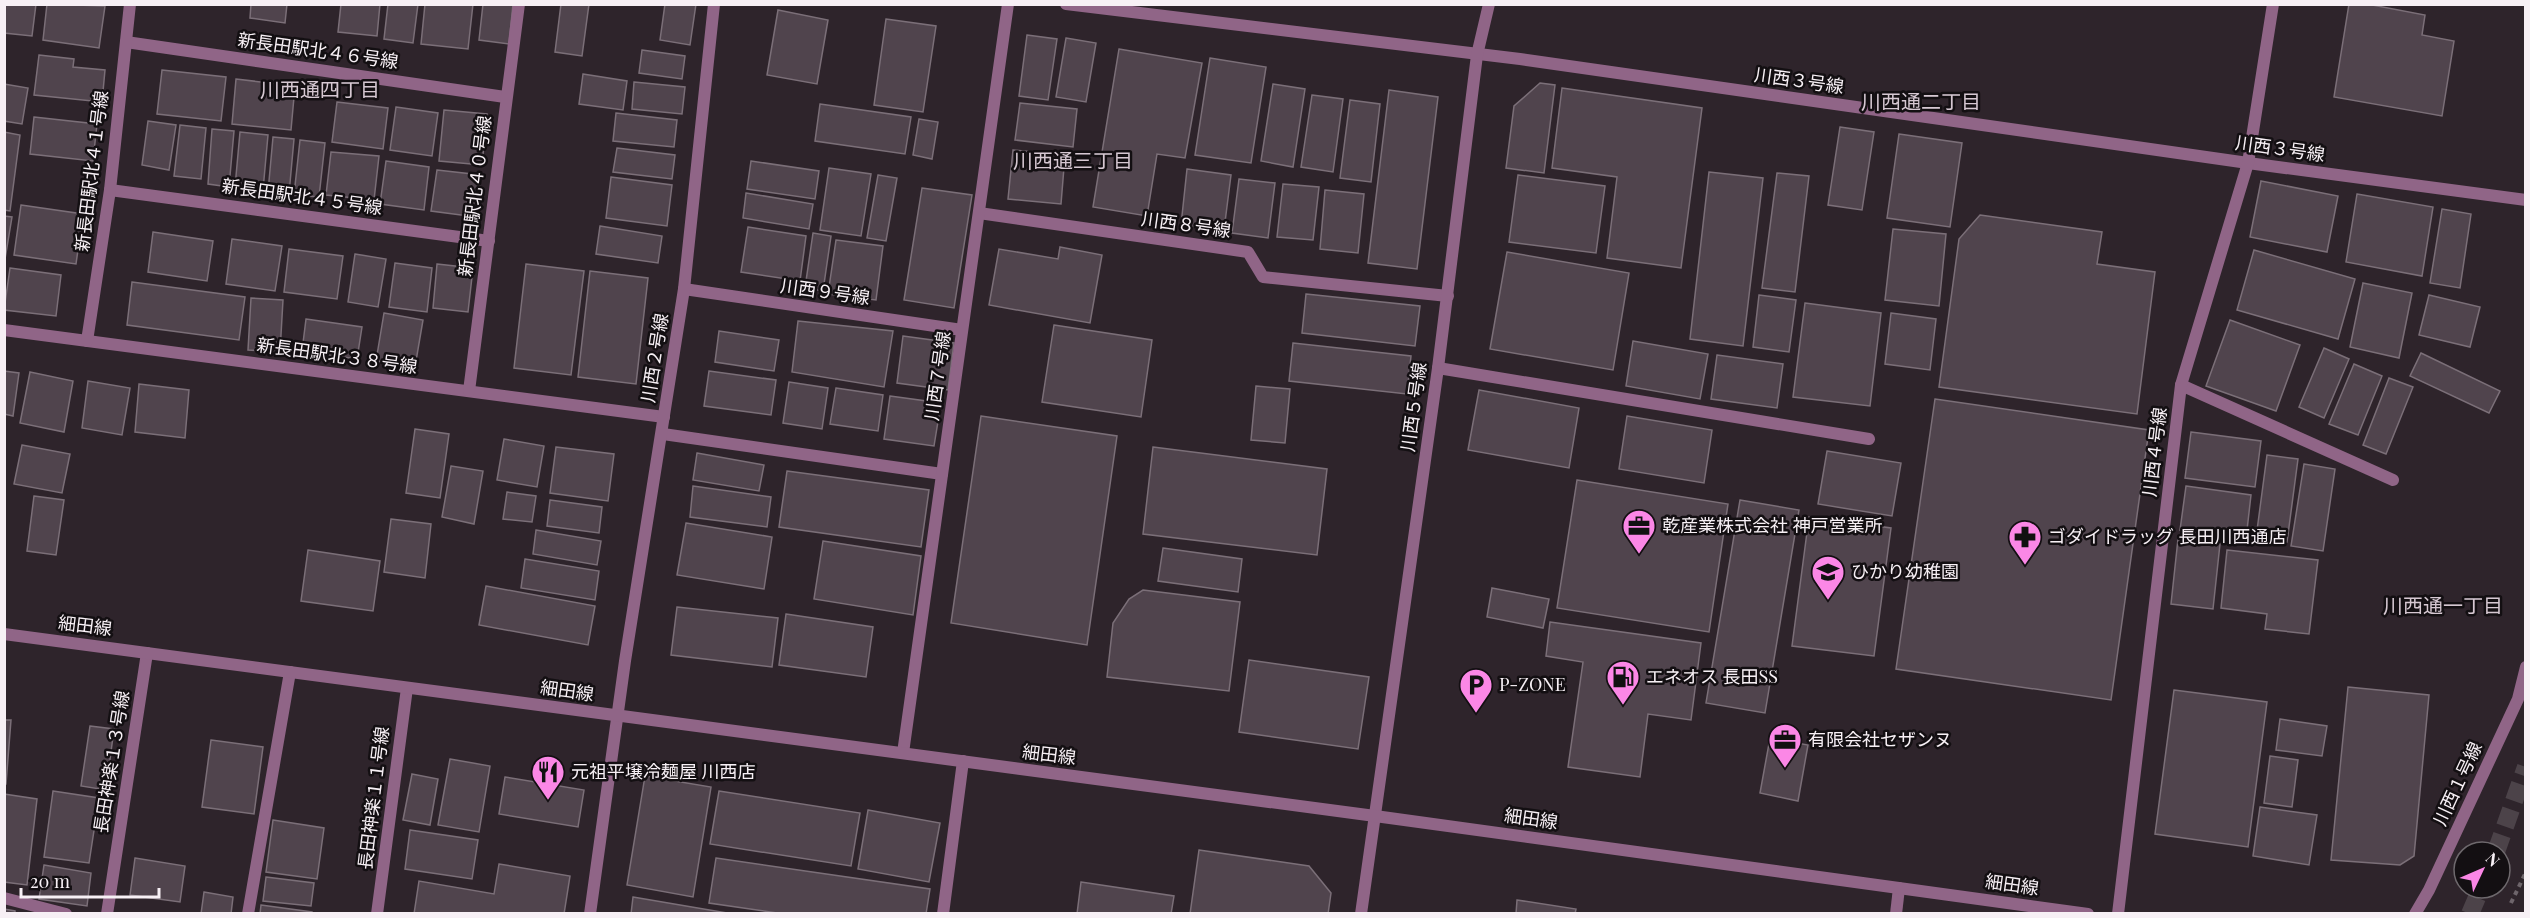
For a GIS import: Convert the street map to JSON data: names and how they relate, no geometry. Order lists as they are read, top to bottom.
{
  "streets": {
    "street": [
      "新長田駅北４６号線",
      "川西３号線",
      "新長田駅北４１号線",
      "新長田駅北４０号線",
      "新長田駅北４５号線",
      "川西８号線",
      "川西９号線",
      "新長田駅北３８号線",
      "川西２号線",
      "川西７号線",
      "川西５号線",
      "川西４号線",
      "細田線",
      "長田神楽１３号線",
      "川西１号線",
      "長田神楽１１号線"
    ]
  },
  "crossings": [
    ["新長田駅北４６号線", "新長田駅北４１号線"],
    ["新長田駅北４６号線", "新長田駅北４０号線"],
    ["川西３号線", "川西５号線"],
    ["川西３号線", "川西４号線"],
    ["新長田駅北４１号線", "新長田駅北４５号線"],
    ["新長田駅北４１号線", "新長田駅北３８号線"],
    ["新長田駅北４０号線", "新長田駅北４５号線"],
    ["新長田駅北４０号線", "新長田駅北３８号線"],
    ["川西８号線", "川西７号線"],
    ["川西８号線", "川西５号線"],
    ["川西９号線", "川西２号線"],
    ["川西９号線", "川西７号線"],
    ["新長田駅北３８号線", "川西２号線"],
    ["川西２号線", "細田線"],
    ["川西７号線", "細田線"],
    ["川西５号線", "細田線"],
    ["細田線", "長田神楽１３号線"],
    ["細田線", "長田神楽１１号線"]
  ],
  "districts": [
    "川西通四丁目",
    "川西通二丁目",
    "川西通三丁目",
    "川西通一丁目"
  ],
  "places": {
    "office": ["乾産業株式会社 神戸営業所", "有限会社セザンヌ"],
    "pharmacy": ["ゴダイドラッグ 長田川西通店"],
    "school or university": ["ひかり幼稚園"],
    "fuel station": ["エネオス 長田SS"],
    "parking": ["P-ZONE"],
    "restaurant": ["元祖平壌冷麺屋 川西店"]
  },
  "scale_bar": "20 m",
  "north": "top right"
}
